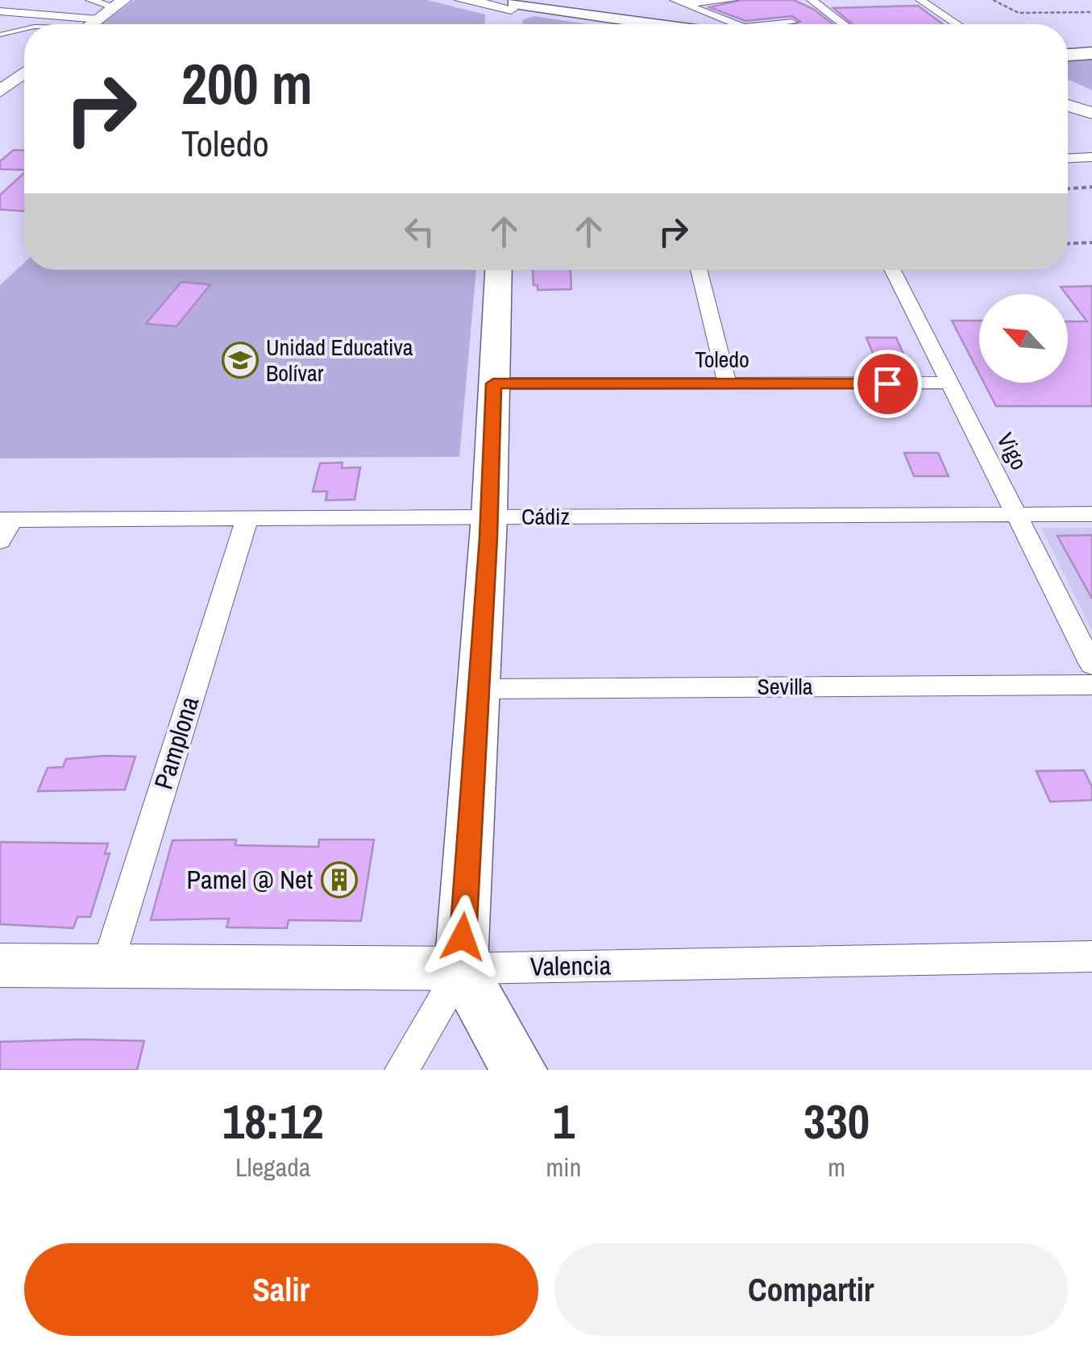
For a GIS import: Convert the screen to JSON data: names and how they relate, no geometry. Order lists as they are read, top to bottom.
{
  "streets": {
    "street": [
      "Toledo",
      "Vigo",
      "Cádiz",
      "Sevilla",
      "Pamplona",
      "Valencia"
    ]
  },
  "crossings": [
    ["Toledo", "Vigo"],
    ["Vigo", "Cádiz"],
    ["Cádiz", "Pamplona"],
    ["Pamplona", "Valencia"]
  ],
  "places": {
    "school or university": ["Unidad Educativa Bolívar"],
    "building": ["Pamel @ Net"]
  },
  "north": "top left",
  "page": {
    "turn": ["200 m", "Toledo"],
    "eta": [
      "18:12",
      "Llegada",
      "1",
      "min",
      "330",
      "m"
    ],
    "buttons": ["Salir", "Compartir"]
  }
}
